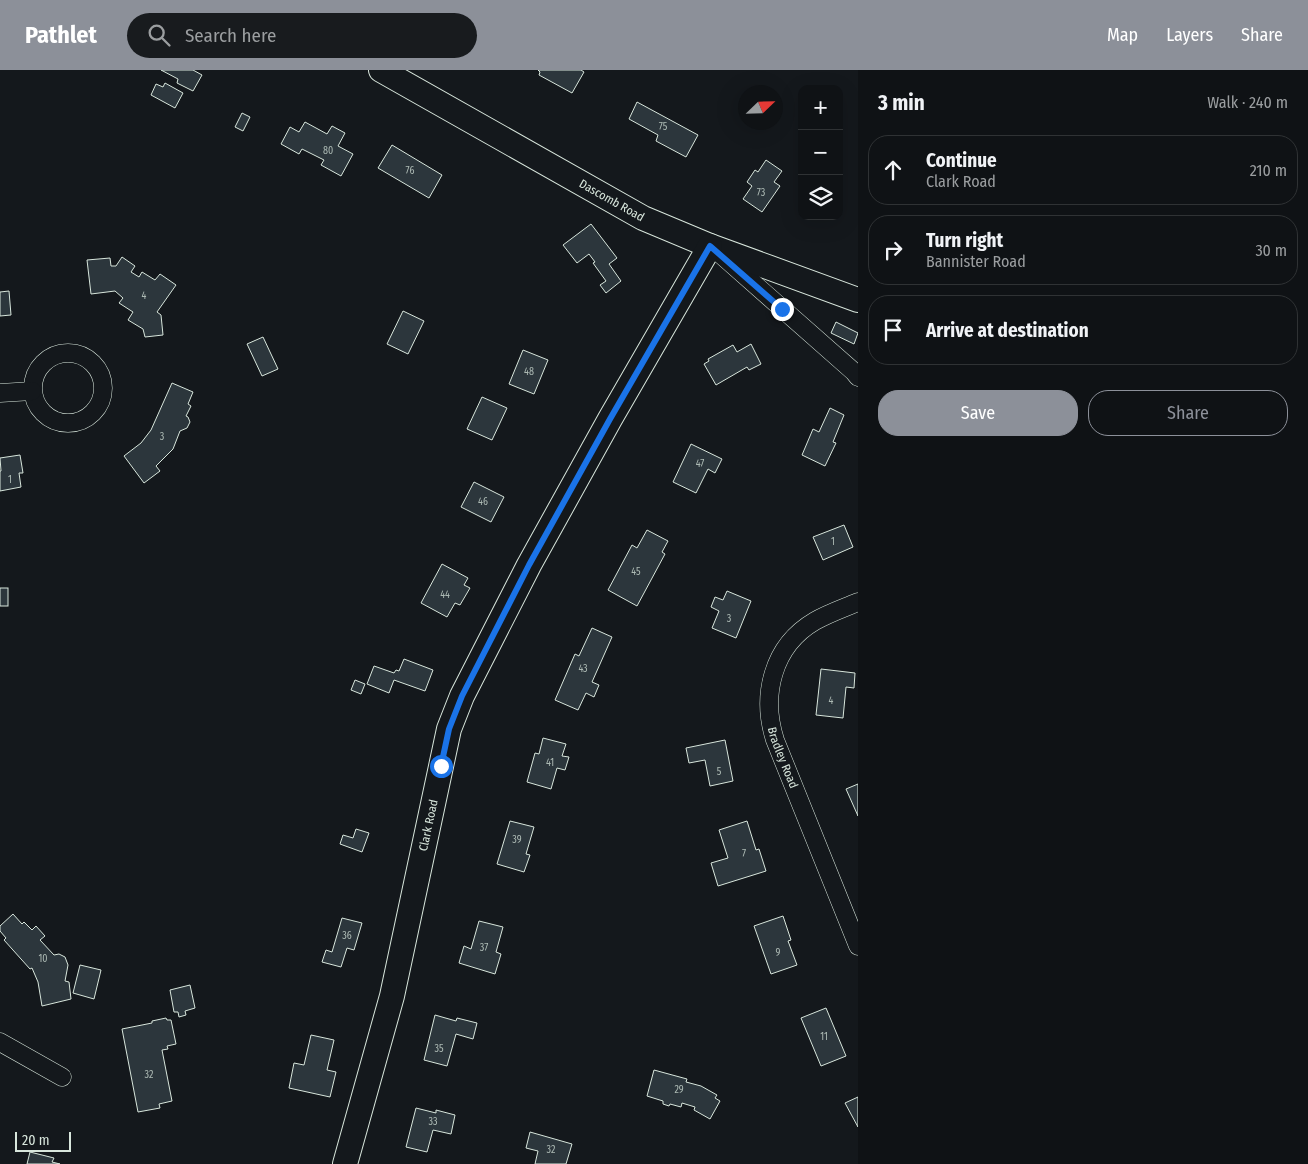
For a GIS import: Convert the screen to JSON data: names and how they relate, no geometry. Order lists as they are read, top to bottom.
{
  "streets": {
    "main road": ["Dascomb Road", "Clark Road"],
    "street": ["Bradley Road"]
  },
  "crossings": [
    ["Dascomb Road", "Clark Road"]
  ],
  "house_numbers": [
    "75",
    "80",
    "76",
    "73",
    "4",
    "48",
    "3",
    "47",
    "1",
    "46",
    "1",
    "45",
    "44",
    "3",
    "43",
    "4",
    "41",
    "5",
    "39",
    "7",
    "36",
    "37",
    "9",
    "10",
    "11",
    "35",
    "32",
    "29",
    "33",
    "32"
  ],
  "scale_bar": "20 m",
  "north": "top right",
  "page": {
    "header": "Pathlet",
    "search": "Search here",
    "nav": ["Map", "Layers", "Share"],
    "heading": ["3 min", "Walk · 240 m"],
    "map_buttons": ["+", "−"],
    "list": [
      ["Continue", "Clark Road", "210 m"],
      ["Turn right", "Bannister Road", "30 m"],
      "Arrive at destination"
    ],
    "buttons": ["Save", "Share"],
    "scale": "20 m"
  }
}
